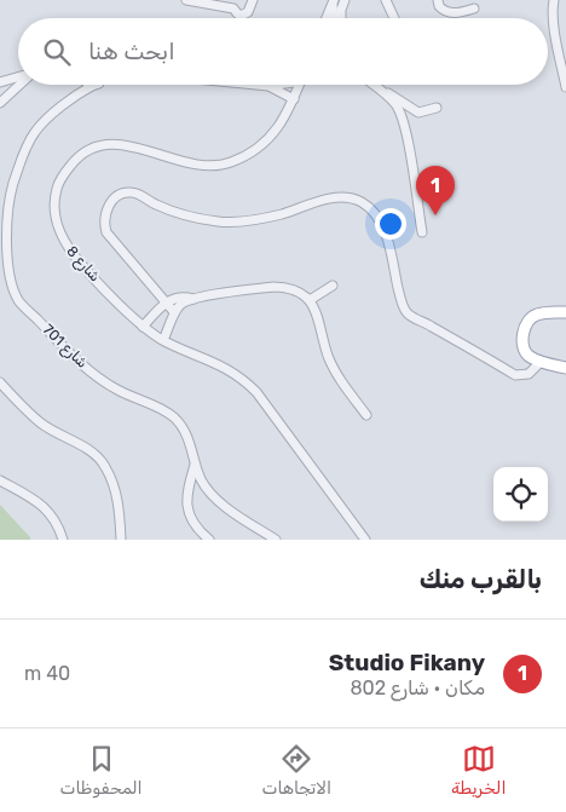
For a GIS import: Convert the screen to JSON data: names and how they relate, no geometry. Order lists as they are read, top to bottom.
{
  "streets": {
    "street": ["شارع 8", "شارع 701"]
  },
  "page": {
    "search": "ابحث هنا",
    "pins": "1",
    "heading": "بالقرب منك",
    "list": [
      {
        "mark": "1",
        "name": "Studio Fikany",
        "note": "مكان · شارع 802",
        "value": "40 m"
      }
    ],
    "nav": ["الخريطة", "الاتجاهات", "المحفوظات"]
  }
}
